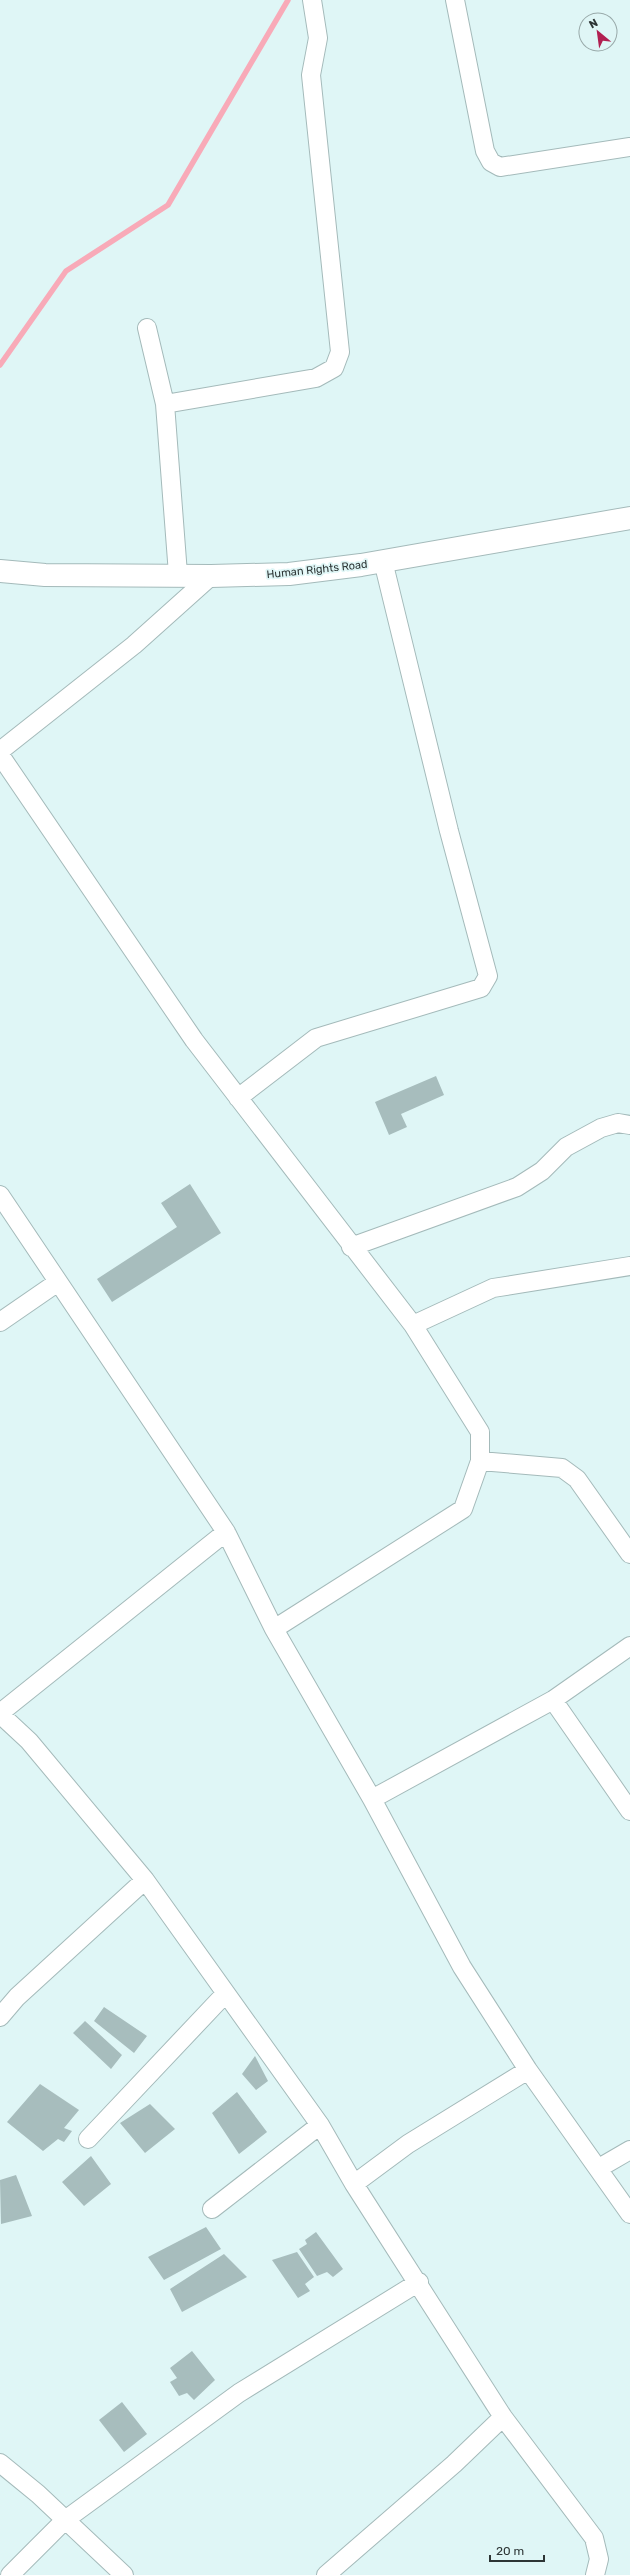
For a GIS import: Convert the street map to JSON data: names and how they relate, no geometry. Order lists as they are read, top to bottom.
{
  "streets": {
    "street": ["Human Rights Road"]
  },
  "scale_bar": "20 m",
  "north": "top left"
}
